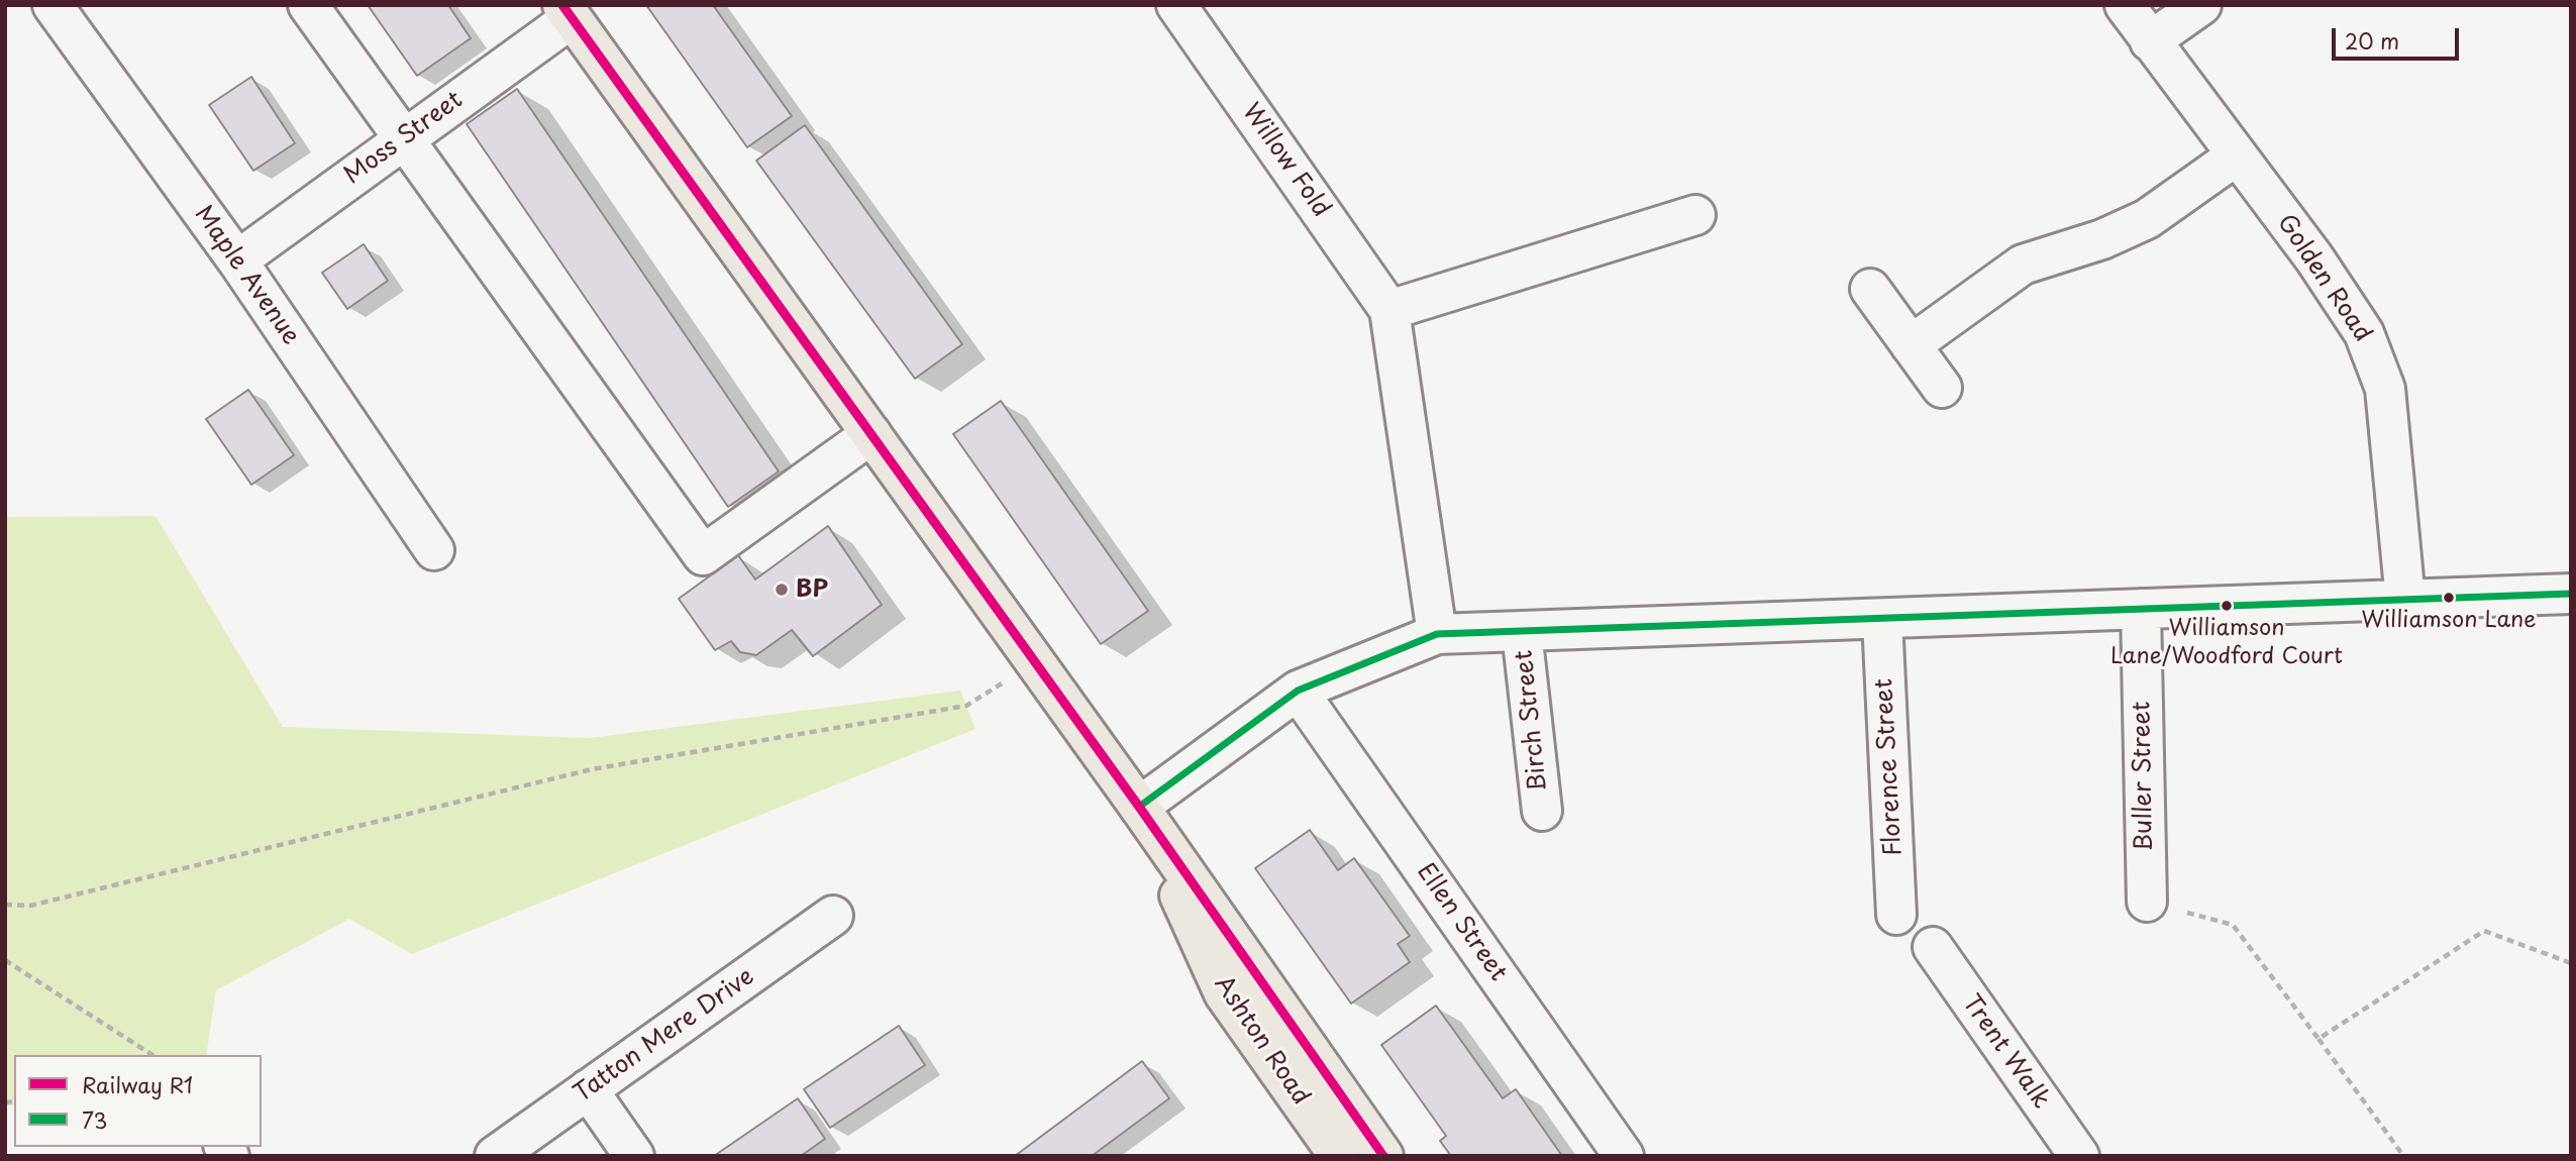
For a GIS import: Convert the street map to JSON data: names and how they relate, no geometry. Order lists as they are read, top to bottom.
{
  "streets": {
    "main road": ["Ashton Road"],
    "street": [
      "Moss Street",
      "Willow Fold",
      "Maple Avenue",
      "Golden Road",
      "Birch Street",
      "Florence Street",
      "Buller Street",
      "Ellen Street",
      "Tatton Mere Drive",
      "Trent Walk"
    ]
  },
  "crossings": [
    ["Moss Street", "Maple Avenue"]
  ],
  "places": ["BP", "Williamson Lane", "Williamson Lane/Woodford Court"],
  "lines": ["rail line R1", "transit line 73"],
  "legend": ["Railway R1", "73"],
  "scale_bar": "20 m"
}
